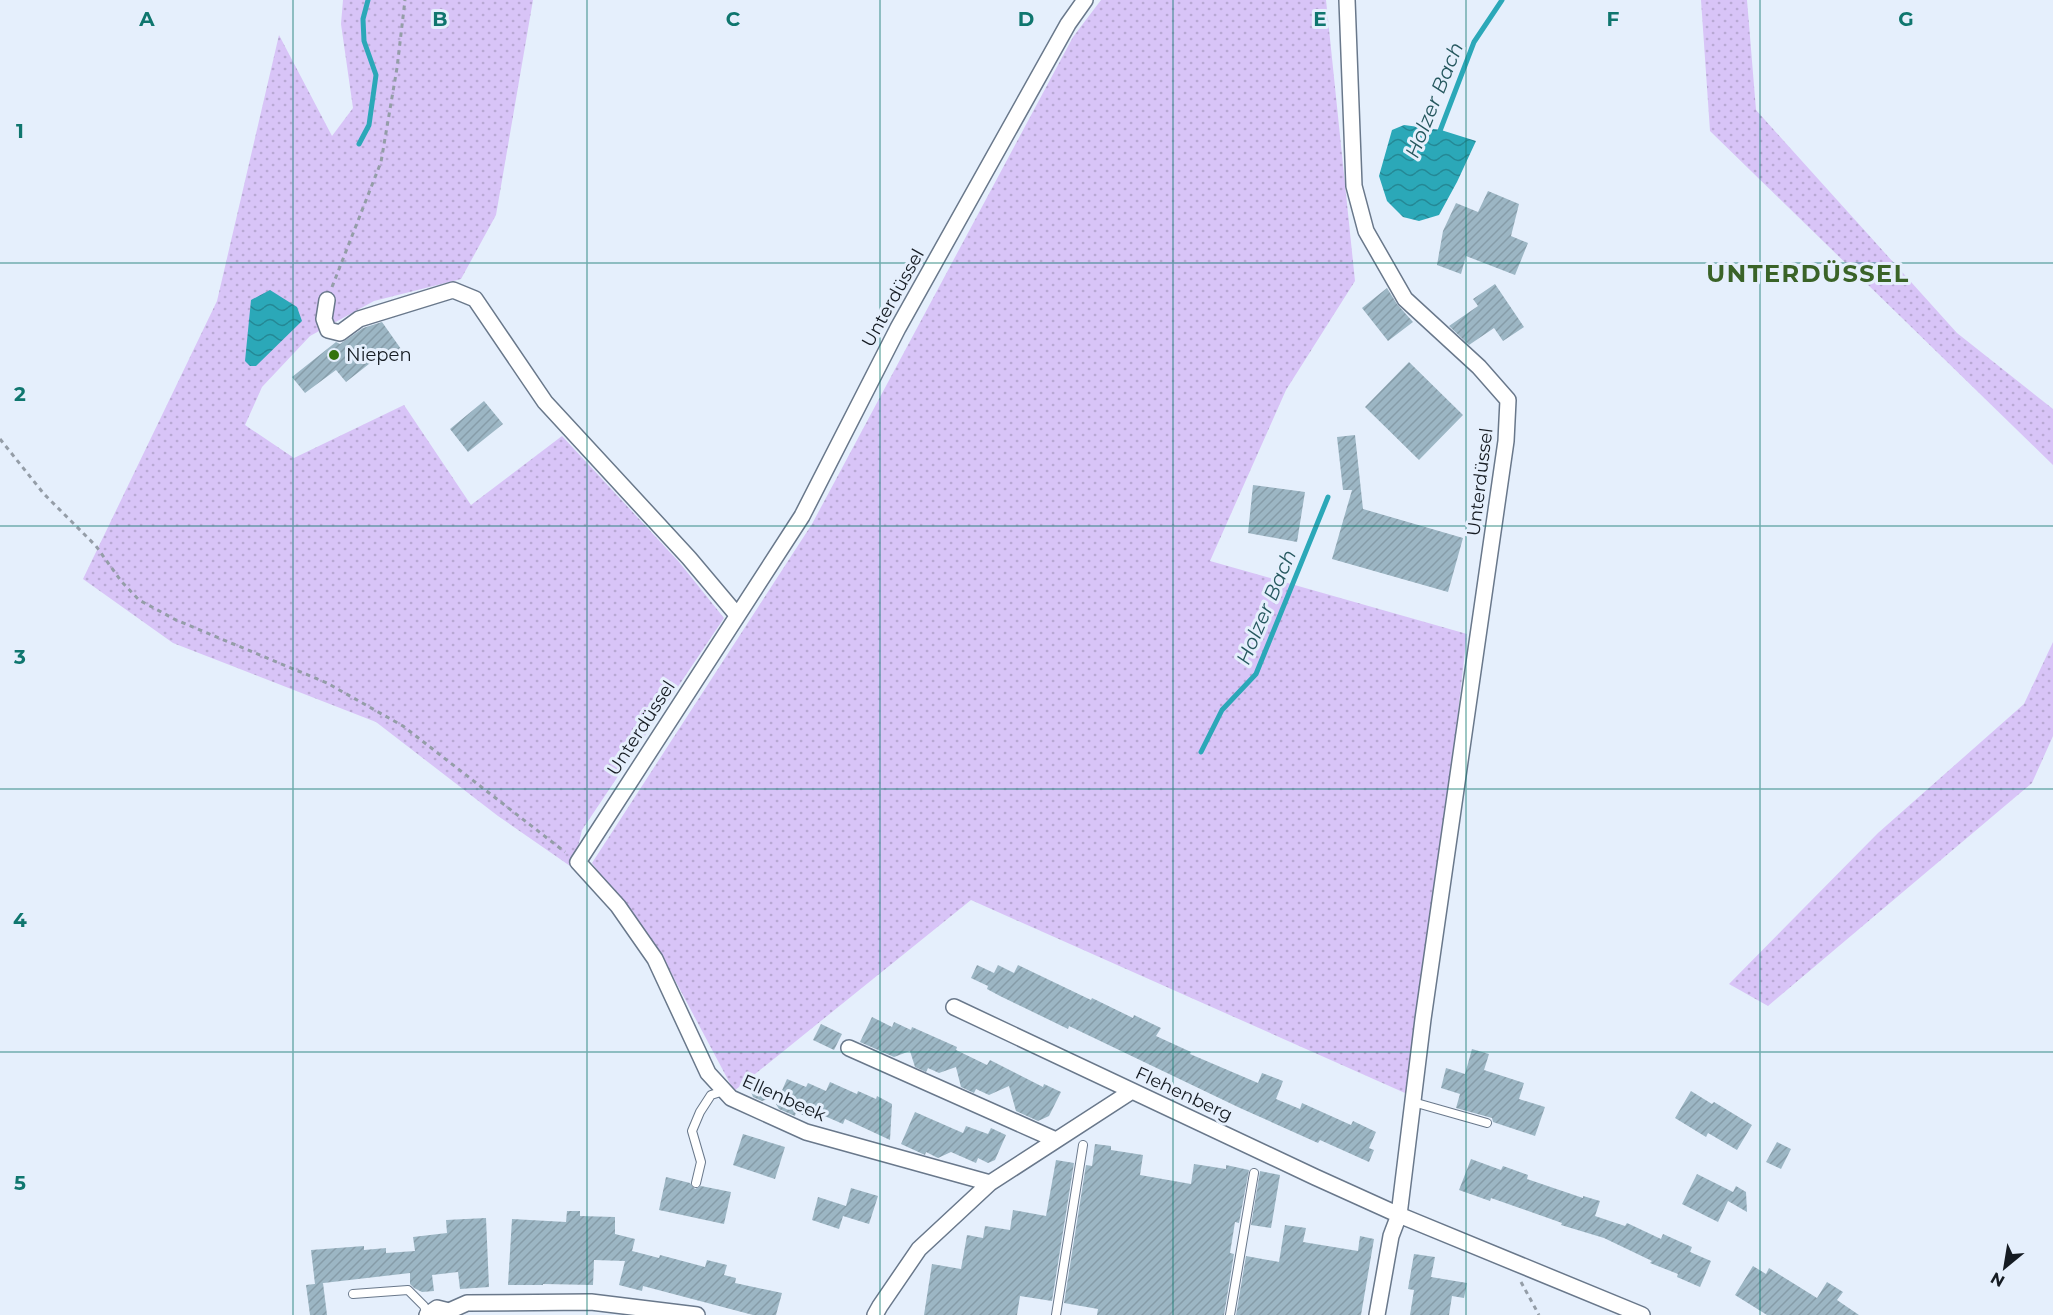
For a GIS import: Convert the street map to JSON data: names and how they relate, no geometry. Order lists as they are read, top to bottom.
{
  "streets": {
    "street": ["Unterdüssel", "Flehenberg", "Ellenbeek"]
  },
  "crossings": [
    ["Unterdüssel", "Ellenbeek"]
  ],
  "districts": ["UNTERDÜSSEL"],
  "water": ["Holzer Bach"],
  "places": ["Niepen"],
  "north": "bottom left",
  "grid": {
    "columns": [
      "A",
      "B",
      "C",
      "D",
      "E",
      "F",
      "G"
    ],
    "rows": [
      "1",
      "2",
      "3",
      "4",
      "5"
    ]
  }
}
